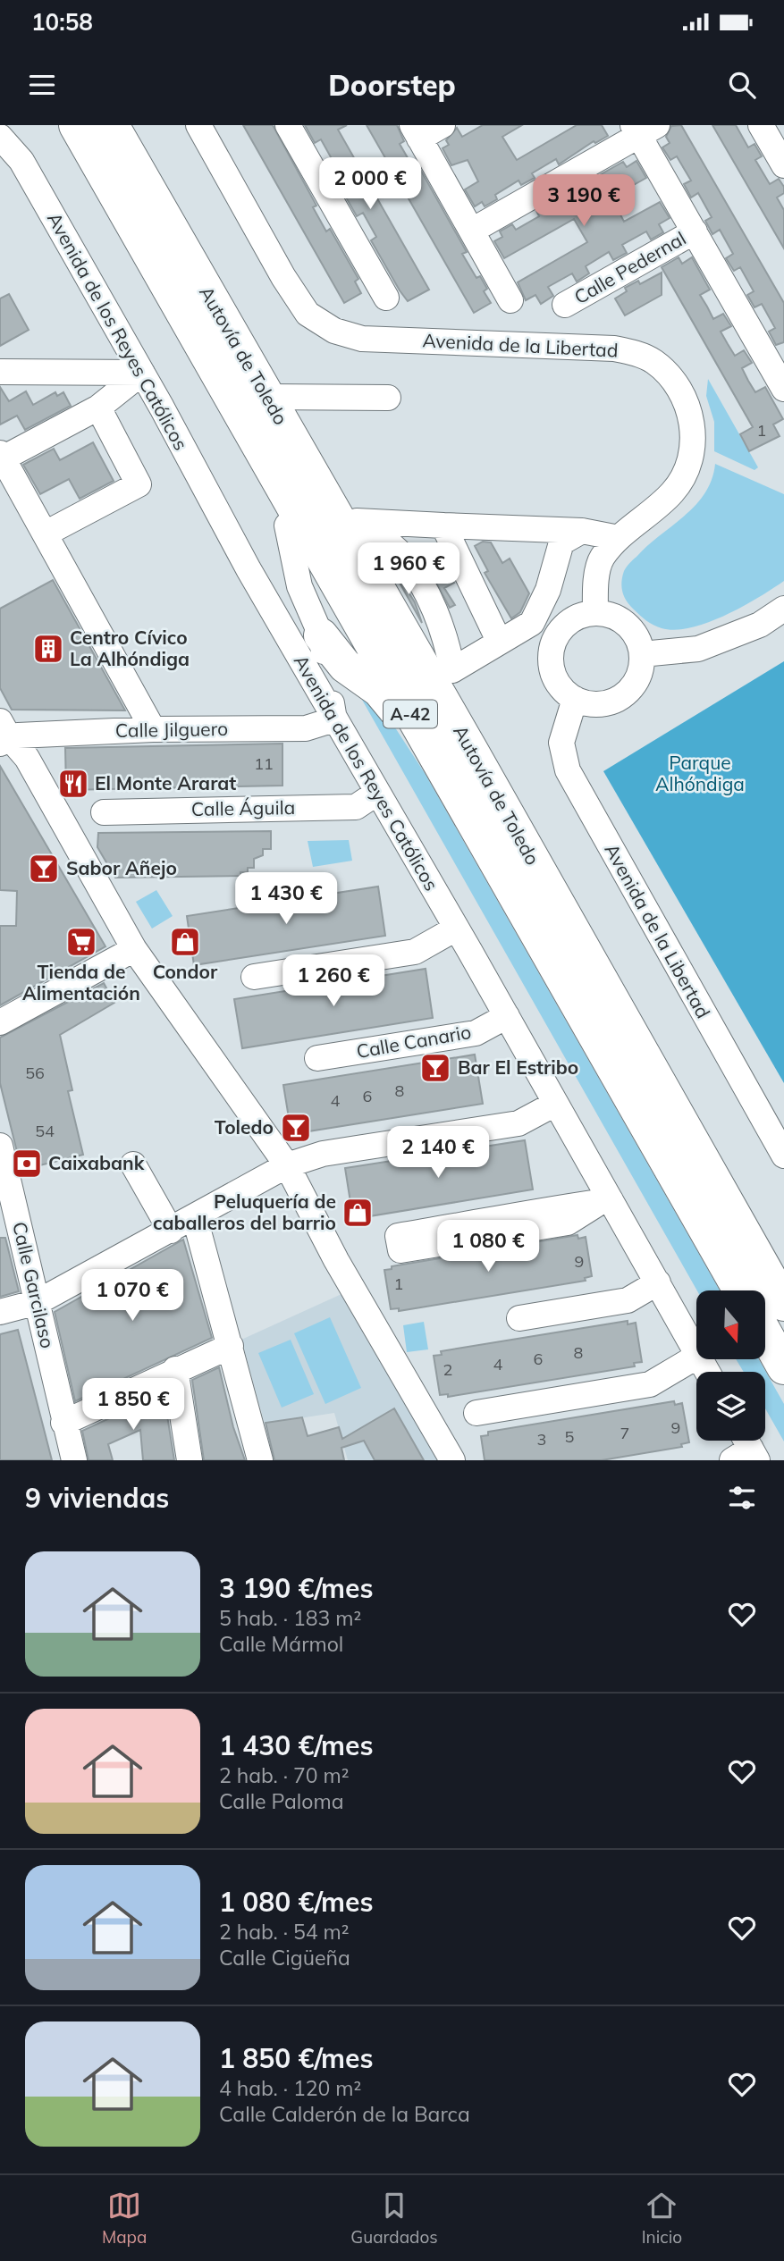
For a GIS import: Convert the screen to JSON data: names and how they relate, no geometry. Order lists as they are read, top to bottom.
{
  "streets": {
    "highway": ["Autovía de Toledo", "A-42"],
    "street": [
      "Calle Pedernal",
      "Avenida de los Reyes Católicos",
      "Avenida de la Libertad",
      "Calle Jilguero",
      "Calle Águila",
      "Calle Canario",
      "Calle Garcilaso"
    ]
  },
  "crossings": [
    ["Avenida de los Reyes Católicos", "Calle Jilguero"],
    ["Avenida de los Reyes Católicos", "Calle Águila"],
    ["Avenida de los Reyes Católicos", "Calle Canario"]
  ],
  "parks": ["Parque Alhóndiga"],
  "places": {
    "building": ["Centro Cívico La Alhóndiga"],
    "restaurant": ["El Monte Ararat"],
    "bar": ["Sabor Añejo", "Bar El Estribo", "Toledo"],
    "supermarket": ["Tienda de Alimentación"],
    "shop": ["Condor", "Peluquería de caballeros del barrio"],
    "bank": ["Caixabank"]
  },
  "house_numbers": [
    "1",
    "11",
    "56",
    "8",
    "6",
    "4",
    "54",
    "9",
    "1",
    "8",
    "6",
    "4",
    "2",
    "9",
    "7",
    "5",
    "3"
  ],
  "north": "bottom",
  "page": {
    "status": "10:58",
    "header": "Doorstep",
    "price": [
      "2 000 €",
      "3 190 €",
      "1 960 €",
      "1 430 €",
      "1 260 €",
      "2 140 €",
      "1 080 €",
      "1 070 €",
      "1 850 €"
    ],
    "heading": "9 viviendas",
    "list": [
      {
        "name": "3 190 €/mes",
        "note": "5 hab. · 183 m² · Calle Mármol"
      },
      {
        "name": "1 430 €/mes",
        "note": "2 hab. · 70 m² · Calle Paloma"
      },
      {
        "name": "1 080 €/mes",
        "note": "2 hab. · 54 m² · Calle Cigüeña"
      },
      {
        "name": "1 850 €/mes",
        "note": "4 hab. · 120 m² · Calle Calderón de la Barca"
      }
    ],
    "tabs": ["Mapa", "Guardados", "Inicio"]
  }
}
